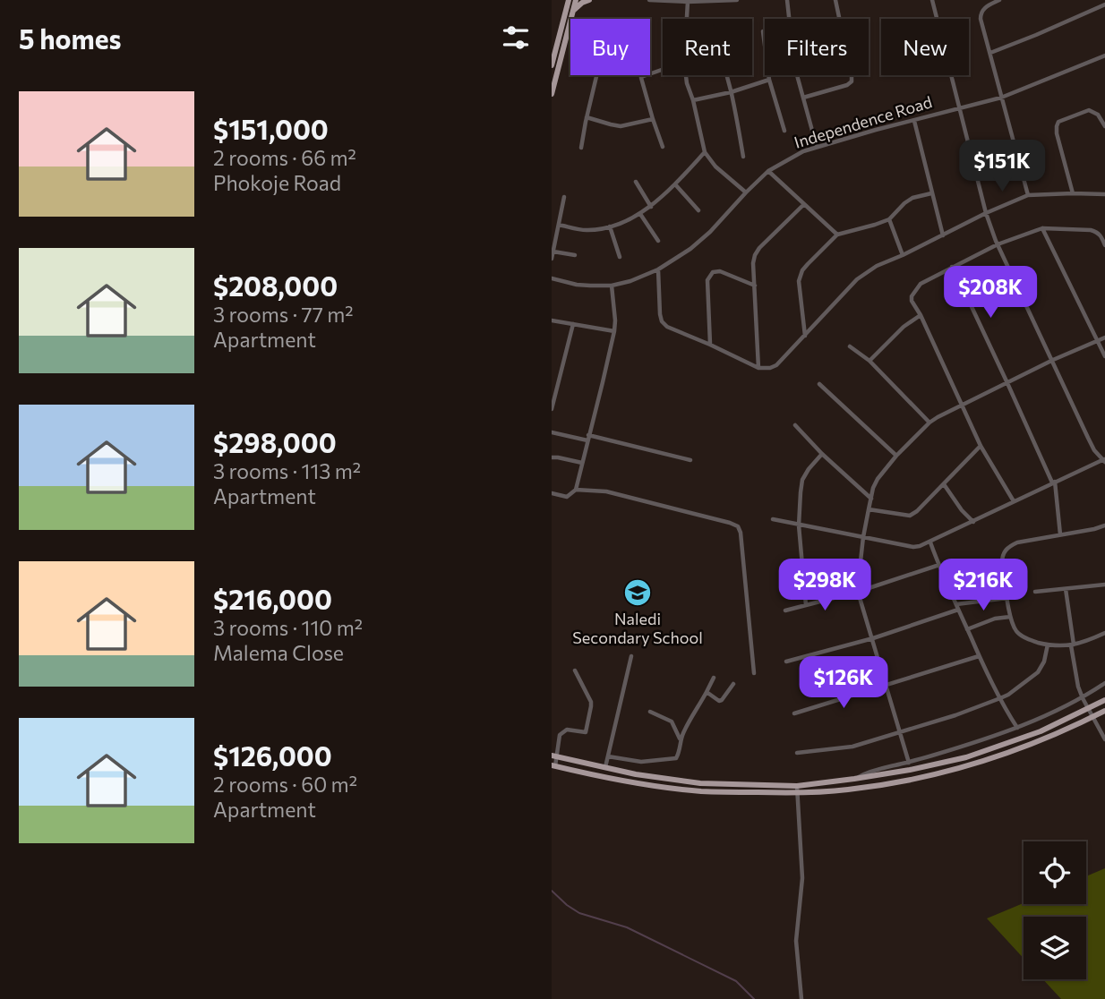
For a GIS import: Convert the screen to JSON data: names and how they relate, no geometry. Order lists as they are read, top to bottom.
{
  "streets": {
    "street": ["Independence Road"]
  },
  "places": {
    "school or university": ["Naledi Secondary School"]
  },
  "page": {
    "heading": "5 homes",
    "chip": [
      "Buy",
      "Rent",
      "Filters",
      "New"
    ],
    "list": [
      {
        "name": "$151,000",
        "note": "2 rooms · 66 m² · Phokoje Road"
      },
      {
        "name": "$208,000",
        "note": "3 rooms · 77 m² · Apartment"
      },
      {
        "name": "$298,000",
        "note": "3 rooms · 113 m² · Apartment"
      },
      {
        "name": "$216,000",
        "note": "3 rooms · 110 m² · Malema Close"
      },
      {
        "name": "$126,000",
        "note": "2 rooms · 60 m² · Apartment"
      }
    ],
    "price": [
      "$151K",
      "$208K",
      "$298K",
      "$216K",
      "$126K"
    ]
  }
}
